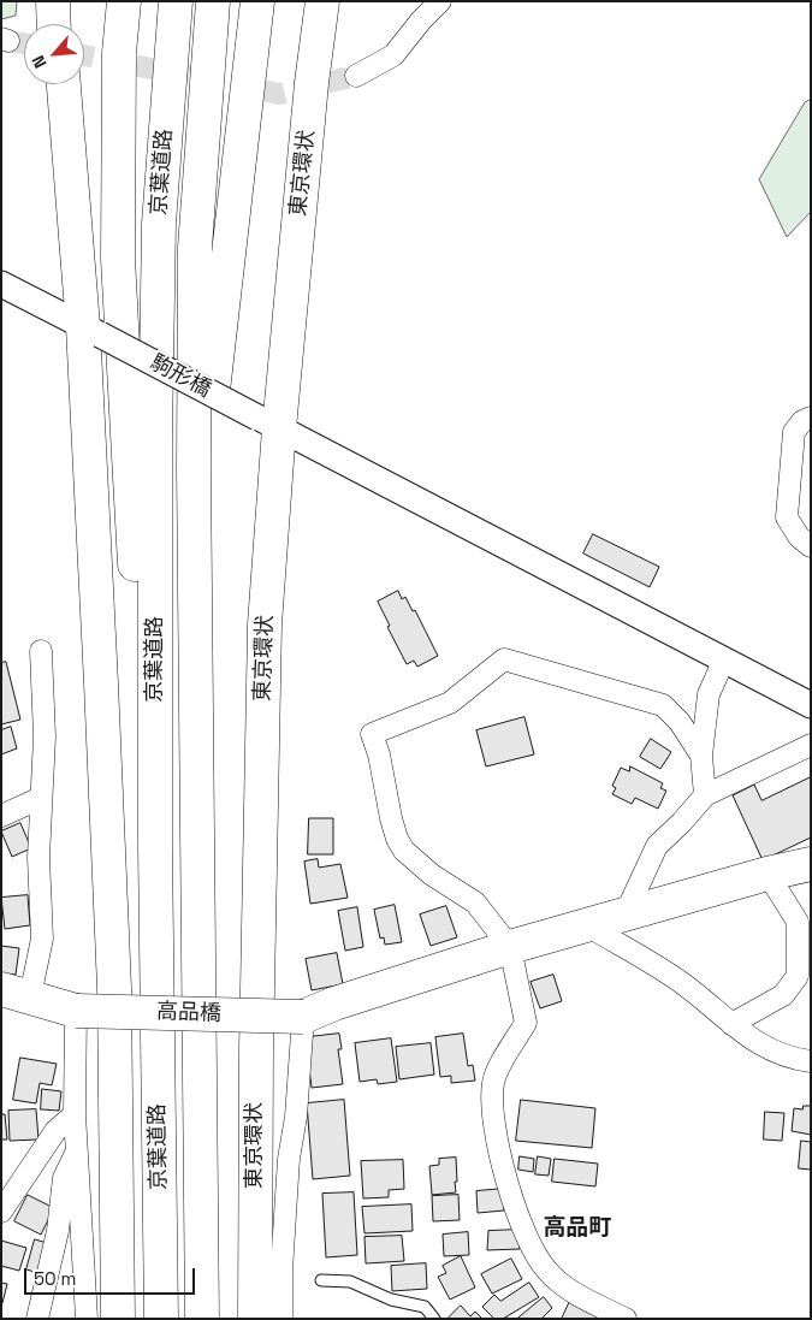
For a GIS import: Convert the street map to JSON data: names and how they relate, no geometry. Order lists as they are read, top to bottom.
{
  "streets": {
    "main road": ["京葉道路", "東京環状", "高品橋"],
    "street": ["駒形橋"]
  },
  "crossings": [
    ["東京環状", "駒形橋"]
  ],
  "districts": ["高品町"],
  "scale_bar": "50 m",
  "north": "bottom left"
}
